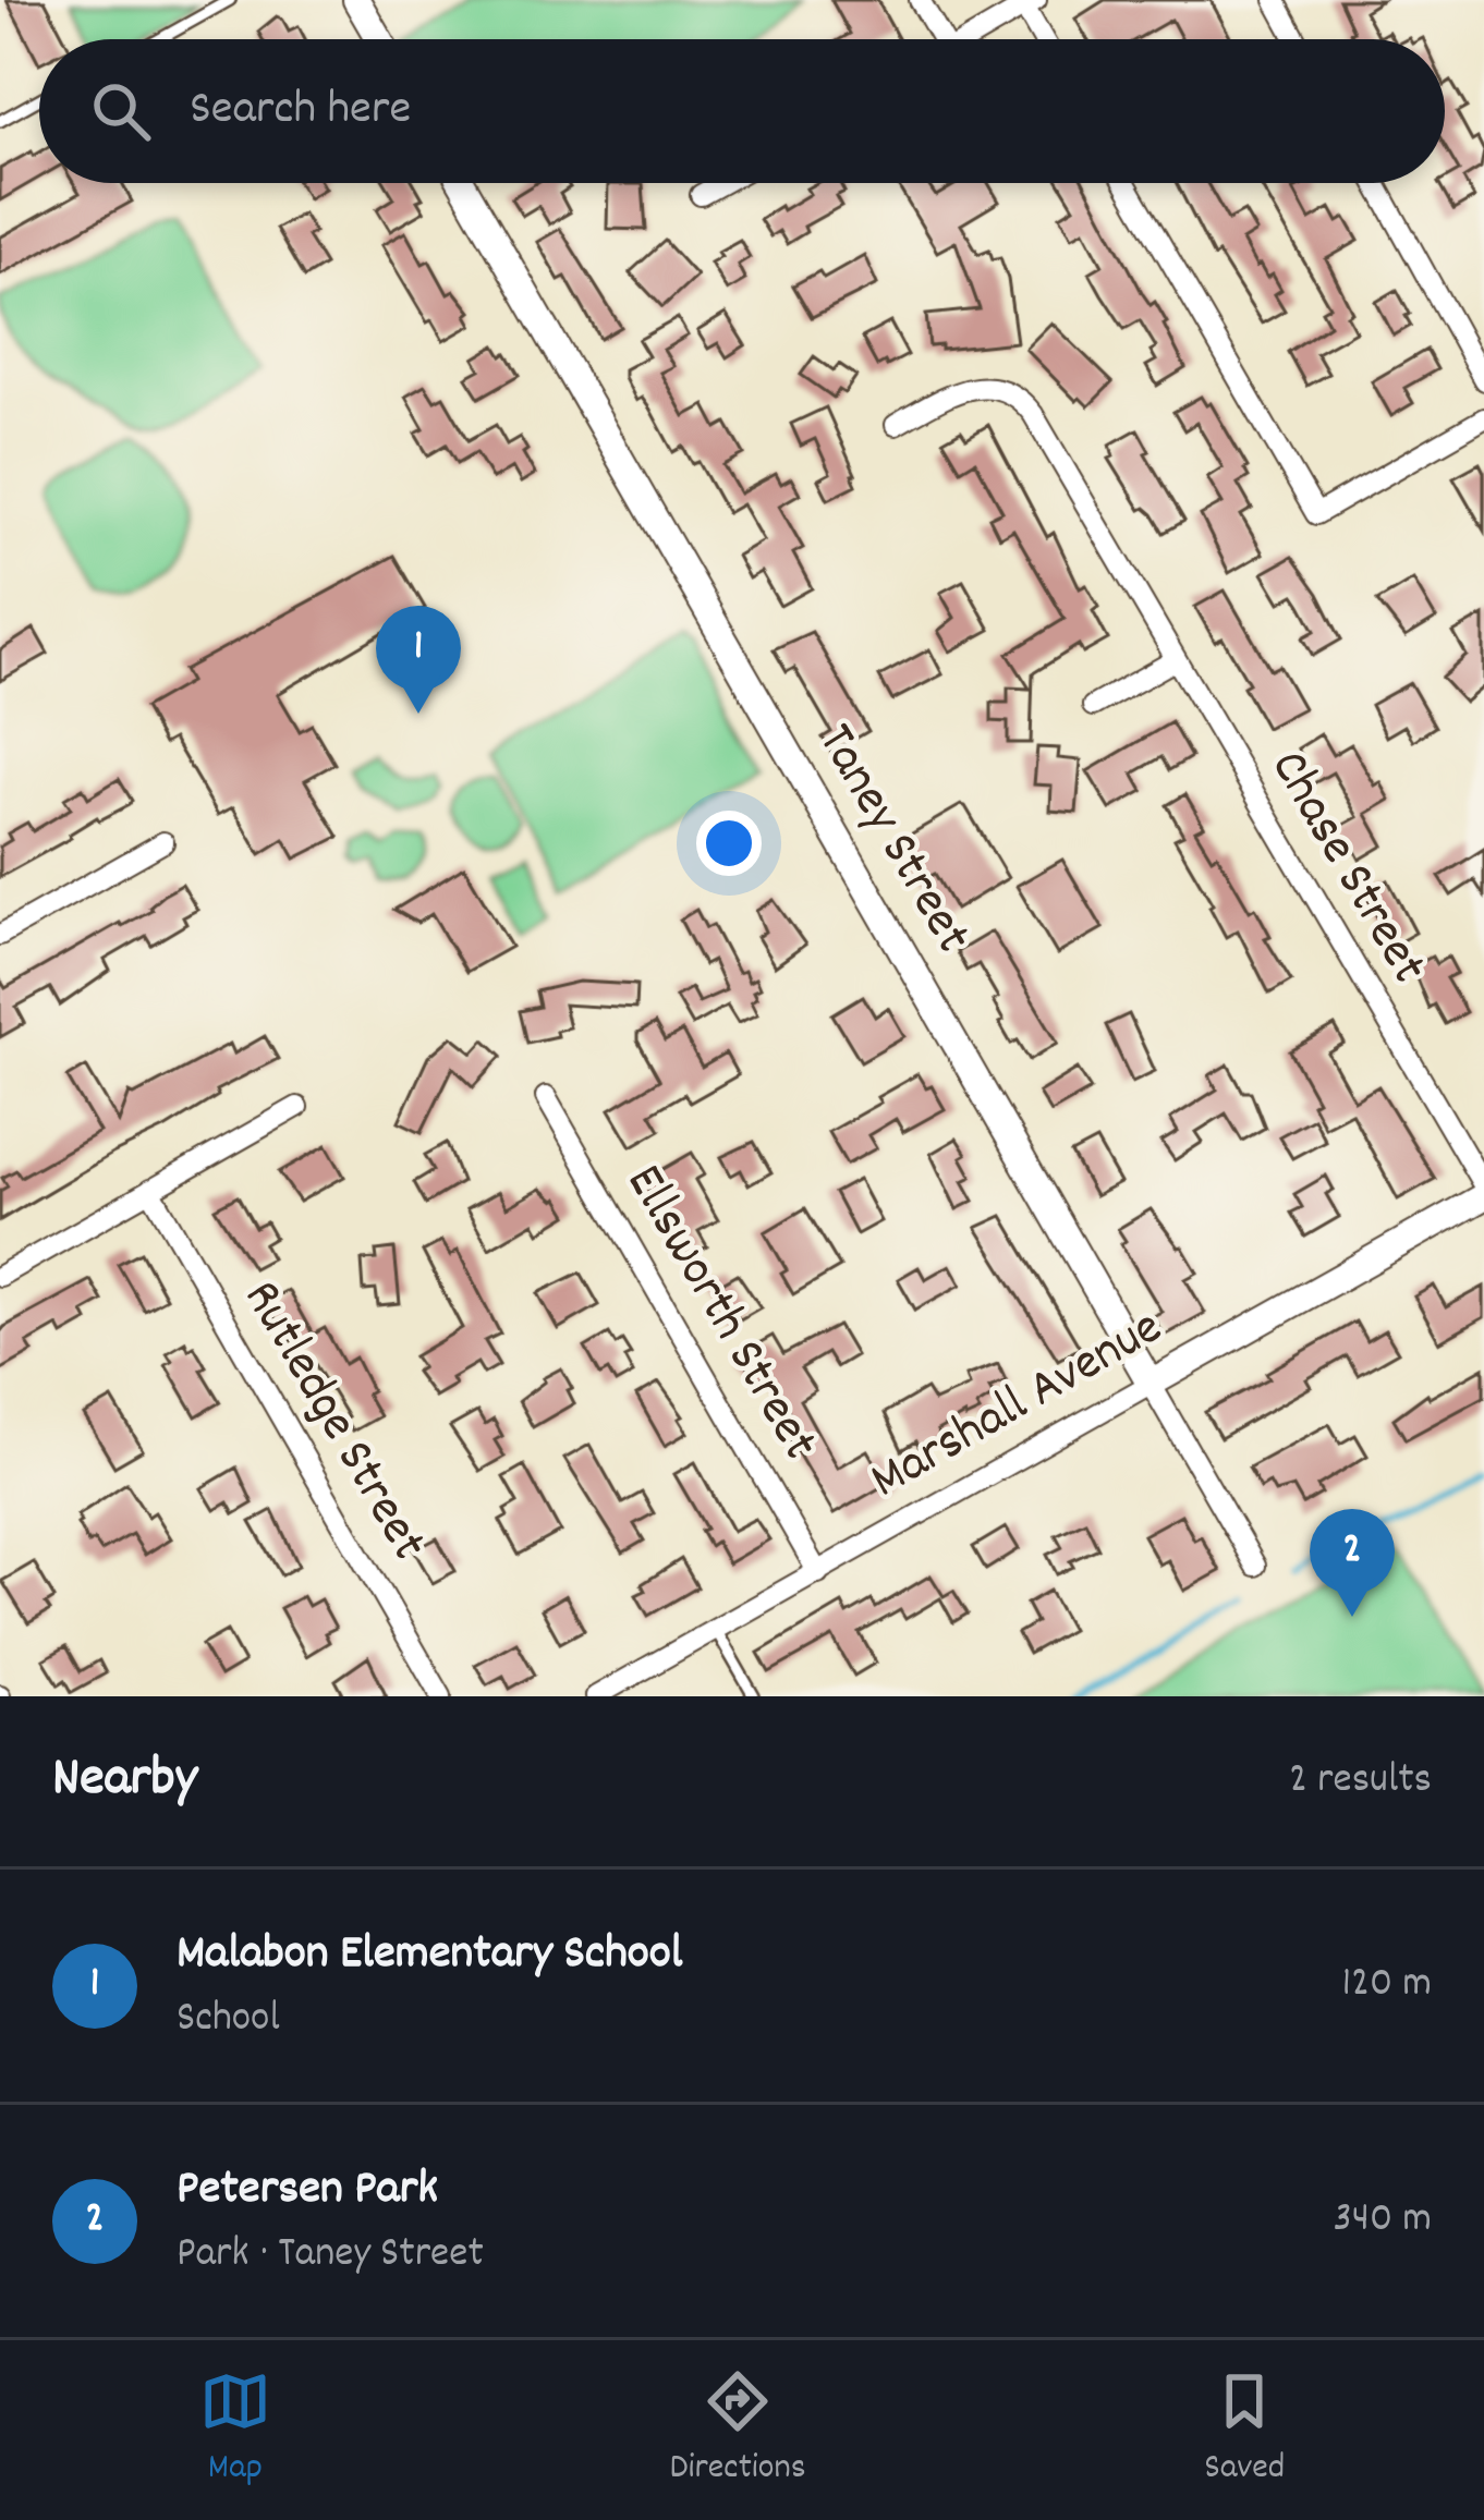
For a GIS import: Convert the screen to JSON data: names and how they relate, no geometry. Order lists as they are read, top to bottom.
{
  "streets": {
    "street": [
      "Taney Street",
      "Chase Street",
      "Ellsworth Street",
      "Marshall Avenue",
      "Rutledge Street"
    ]
  },
  "crossings": [
    ["Taney Street", "Marshall Avenue"],
    ["Chase Street", "Marshall Avenue"],
    ["Ellsworth Street", "Marshall Avenue"]
  ],
  "page": {
    "search": "Search here",
    "pins": ["1", "2"],
    "heading": ["Nearby", "2 results"],
    "list": [
      {
        "mark": "1",
        "name": "Malabon Elementary School",
        "note": "School",
        "value": "120 m"
      },
      {
        "mark": "2",
        "name": "Petersen Park",
        "note": "Park · Taney Street",
        "value": "340 m"
      }
    ],
    "nav": ["Map", "Directions", "Saved"]
  }
}
